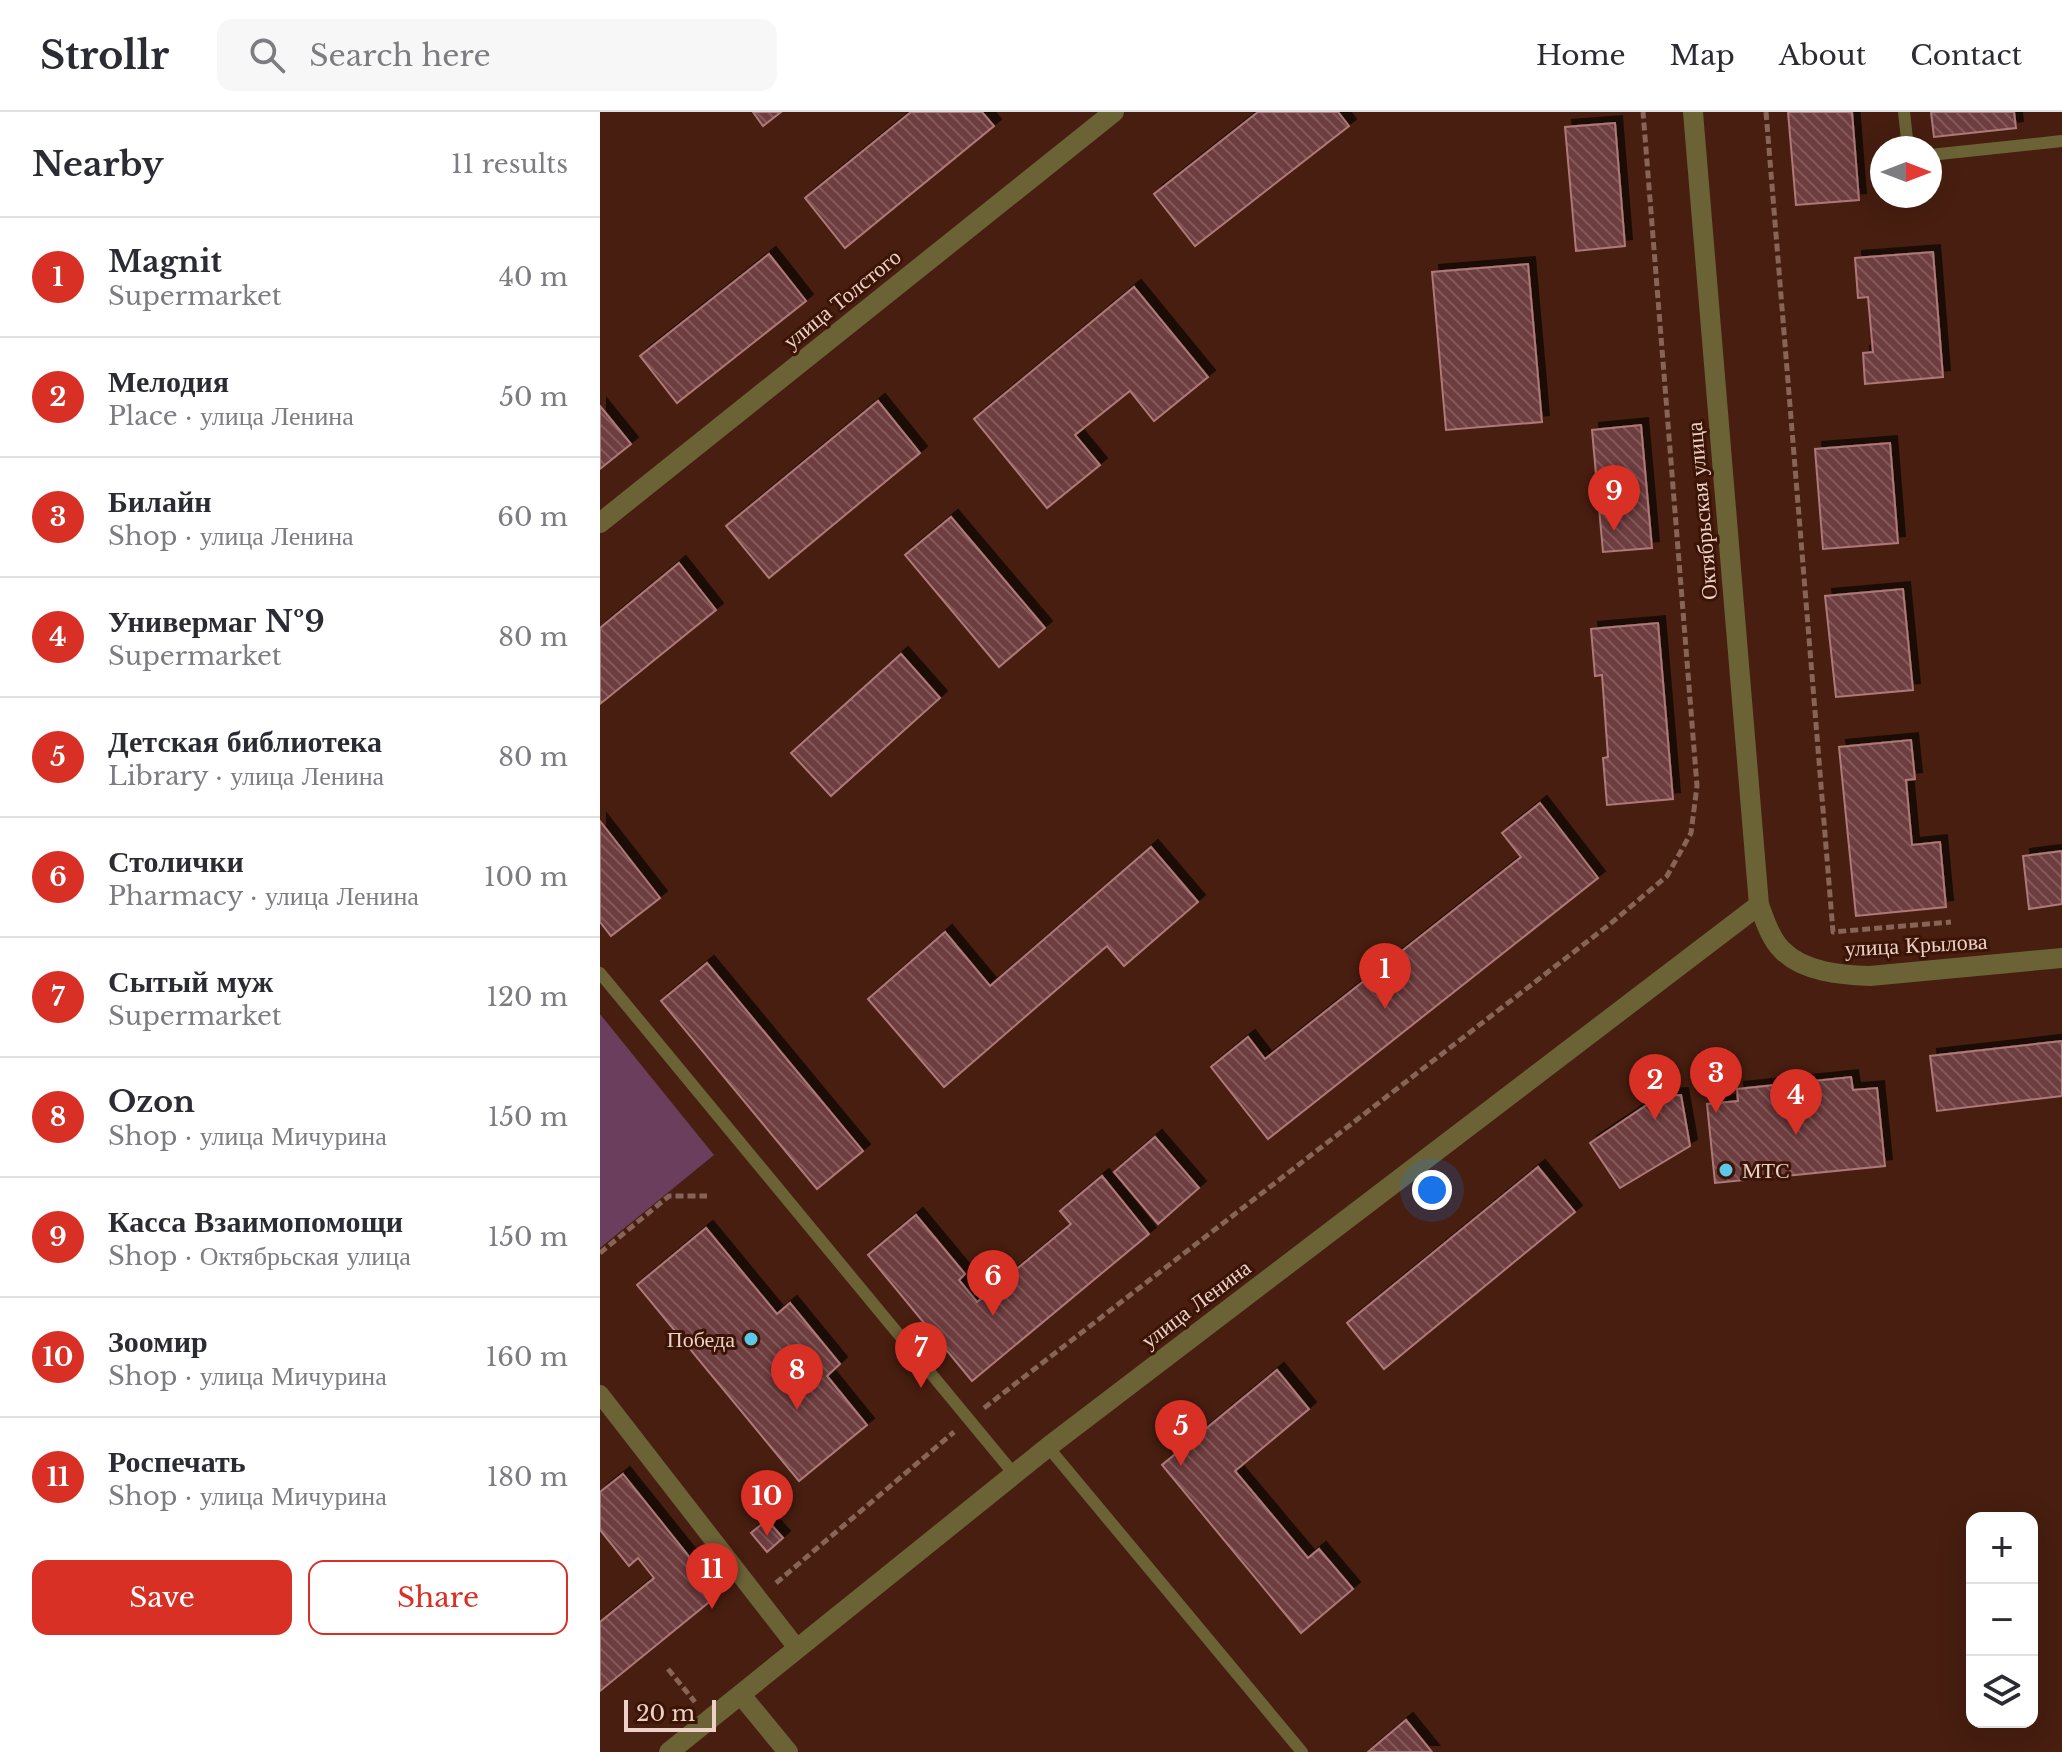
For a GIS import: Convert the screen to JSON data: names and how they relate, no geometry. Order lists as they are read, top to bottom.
{
  "streets": {
    "street": [
      "улица Толстого",
      "Октябрьская улица",
      "улица Крылова",
      "улица Ленина"
    ]
  },
  "crossings": [
    ["Октябрьская улица", "улица Крылова"],
    ["Октябрьская улица", "улица Ленина"],
    ["улица Крылова", "улица Ленина"]
  ],
  "places": ["МТС", "Победа"],
  "scale_bar": "20 m",
  "north": "right",
  "page": {
    "header": "Strollr",
    "search": "Search here",
    "nav": [
      "Home",
      "Map",
      "About",
      "Contact"
    ],
    "heading": ["Nearby", "11 results"],
    "list": [
      {
        "mark": "1",
        "name": "Magnit",
        "note": "Supermarket",
        "value": "40 m"
      },
      {
        "mark": "2",
        "name": "Мелодия",
        "note": "Place · улица Ленина",
        "value": "50 m"
      },
      {
        "mark": "3",
        "name": "Билайн",
        "note": "Shop · улица Ленина",
        "value": "60 m"
      },
      {
        "mark": "4",
        "name": "Универмаг №9",
        "note": "Supermarket",
        "value": "80 m"
      },
      {
        "mark": "5",
        "name": "Детская библиотека",
        "note": "Library · улица Ленина",
        "value": "80 m"
      },
      {
        "mark": "6",
        "name": "Столички",
        "note": "Pharmacy · улица Ленина",
        "value": "100 m"
      },
      {
        "mark": "7",
        "name": "Сытый муж",
        "note": "Supermarket",
        "value": "120 m"
      },
      {
        "mark": "8",
        "name": "Ozon",
        "note": "Shop · улица Мичурина",
        "value": "150 m"
      },
      {
        "mark": "9",
        "name": "Касса Взаимопомощи",
        "note": "Shop · Октябрьская улица",
        "value": "150 m"
      },
      {
        "mark": "10",
        "name": "Зоомир",
        "note": "Shop · улица Мичурина",
        "value": "160 m"
      },
      {
        "mark": "11",
        "name": "Роспечать",
        "note": "Shop · улица Мичурина",
        "value": "180 m"
      }
    ],
    "pins": [
      "9",
      "1",
      "3",
      "2",
      "4",
      "6",
      "7",
      "8",
      "5",
      "10",
      "11"
    ],
    "map_buttons": ["+", "−"],
    "buttons": ["Save", "Share"],
    "scale": "20 m"
  }
}
